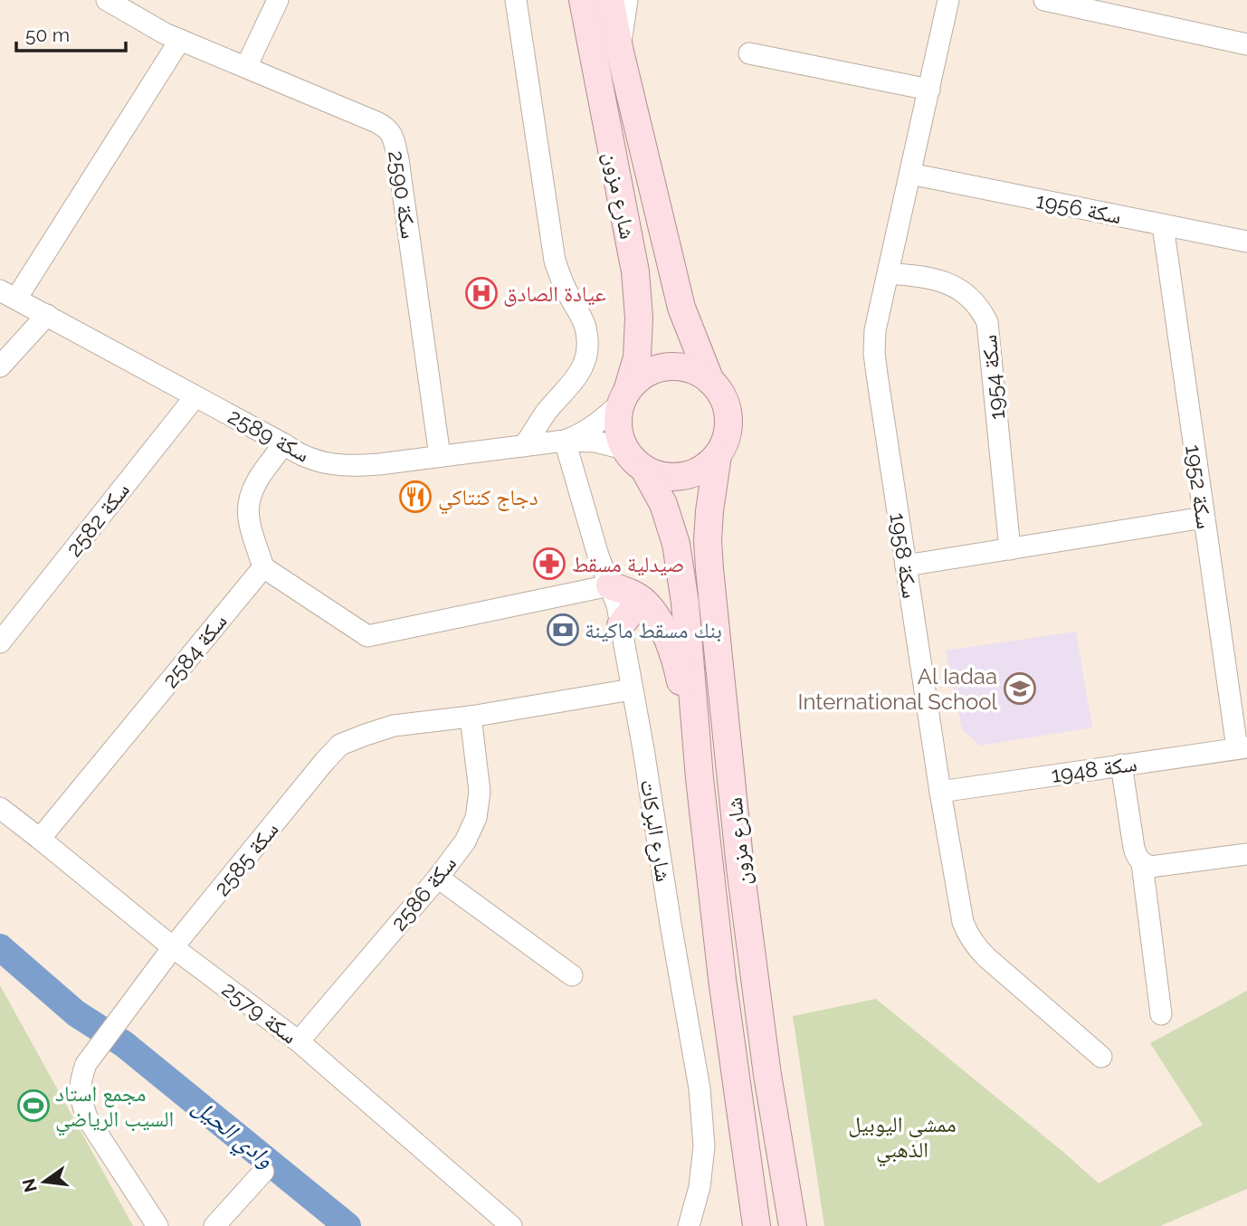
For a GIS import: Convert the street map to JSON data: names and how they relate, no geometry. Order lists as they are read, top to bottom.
{
  "streets": {
    "main road": ["شارع مزون"],
    "street": [
      "سكة 2590",
      "سكة 1956",
      "سكة 1954",
      "سكة 2589",
      "سكة 1952",
      "سكة 2582",
      "سكة 1958",
      "سكة 2584",
      "سكة 1948",
      "شارع البركات",
      "سكة 2585",
      "سكة 2586",
      "سكة 2579"
    ]
  },
  "crossings": [
    ["سكة 2590", "سكة 2589"],
    ["شارع مزون", "سكة 2589"],
    ["سكة 1956", "سكة 1952"],
    ["سكة 1956", "سكة 1958"],
    ["سكة 1954", "سكة 1958"],
    ["سكة 2589", "سكة 2582"],
    ["سكة 2589", "شارع البركات"],
    ["سكة 1952", "سكة 1948"],
    ["سكة 1958", "سكة 1948"],
    ["سكة 2584", "سكة 2579"],
    ["شارع البركات", "سكة 2585"],
    ["سكة 2585", "سكة 2586"],
    ["سكة 2585", "سكة 2579"],
    ["سكة 2586", "سكة 2579"]
  ],
  "water": ["وادي الحيل"],
  "parks": ["ممشى اليوبيل الذهبي"],
  "places": {
    "hospital": ["عيادة الصادق"],
    "restaurant": ["دجاج كنتاكي"],
    "pharmacy": ["صيدلية مسقط"],
    "bank": ["بنك مسقط ماكينة"],
    "school or university": ["Al Iadaa International School"],
    "sports": ["مجمع استاد السيب الرياضي"]
  },
  "scale_bar": "50 m",
  "north": "left"
}
